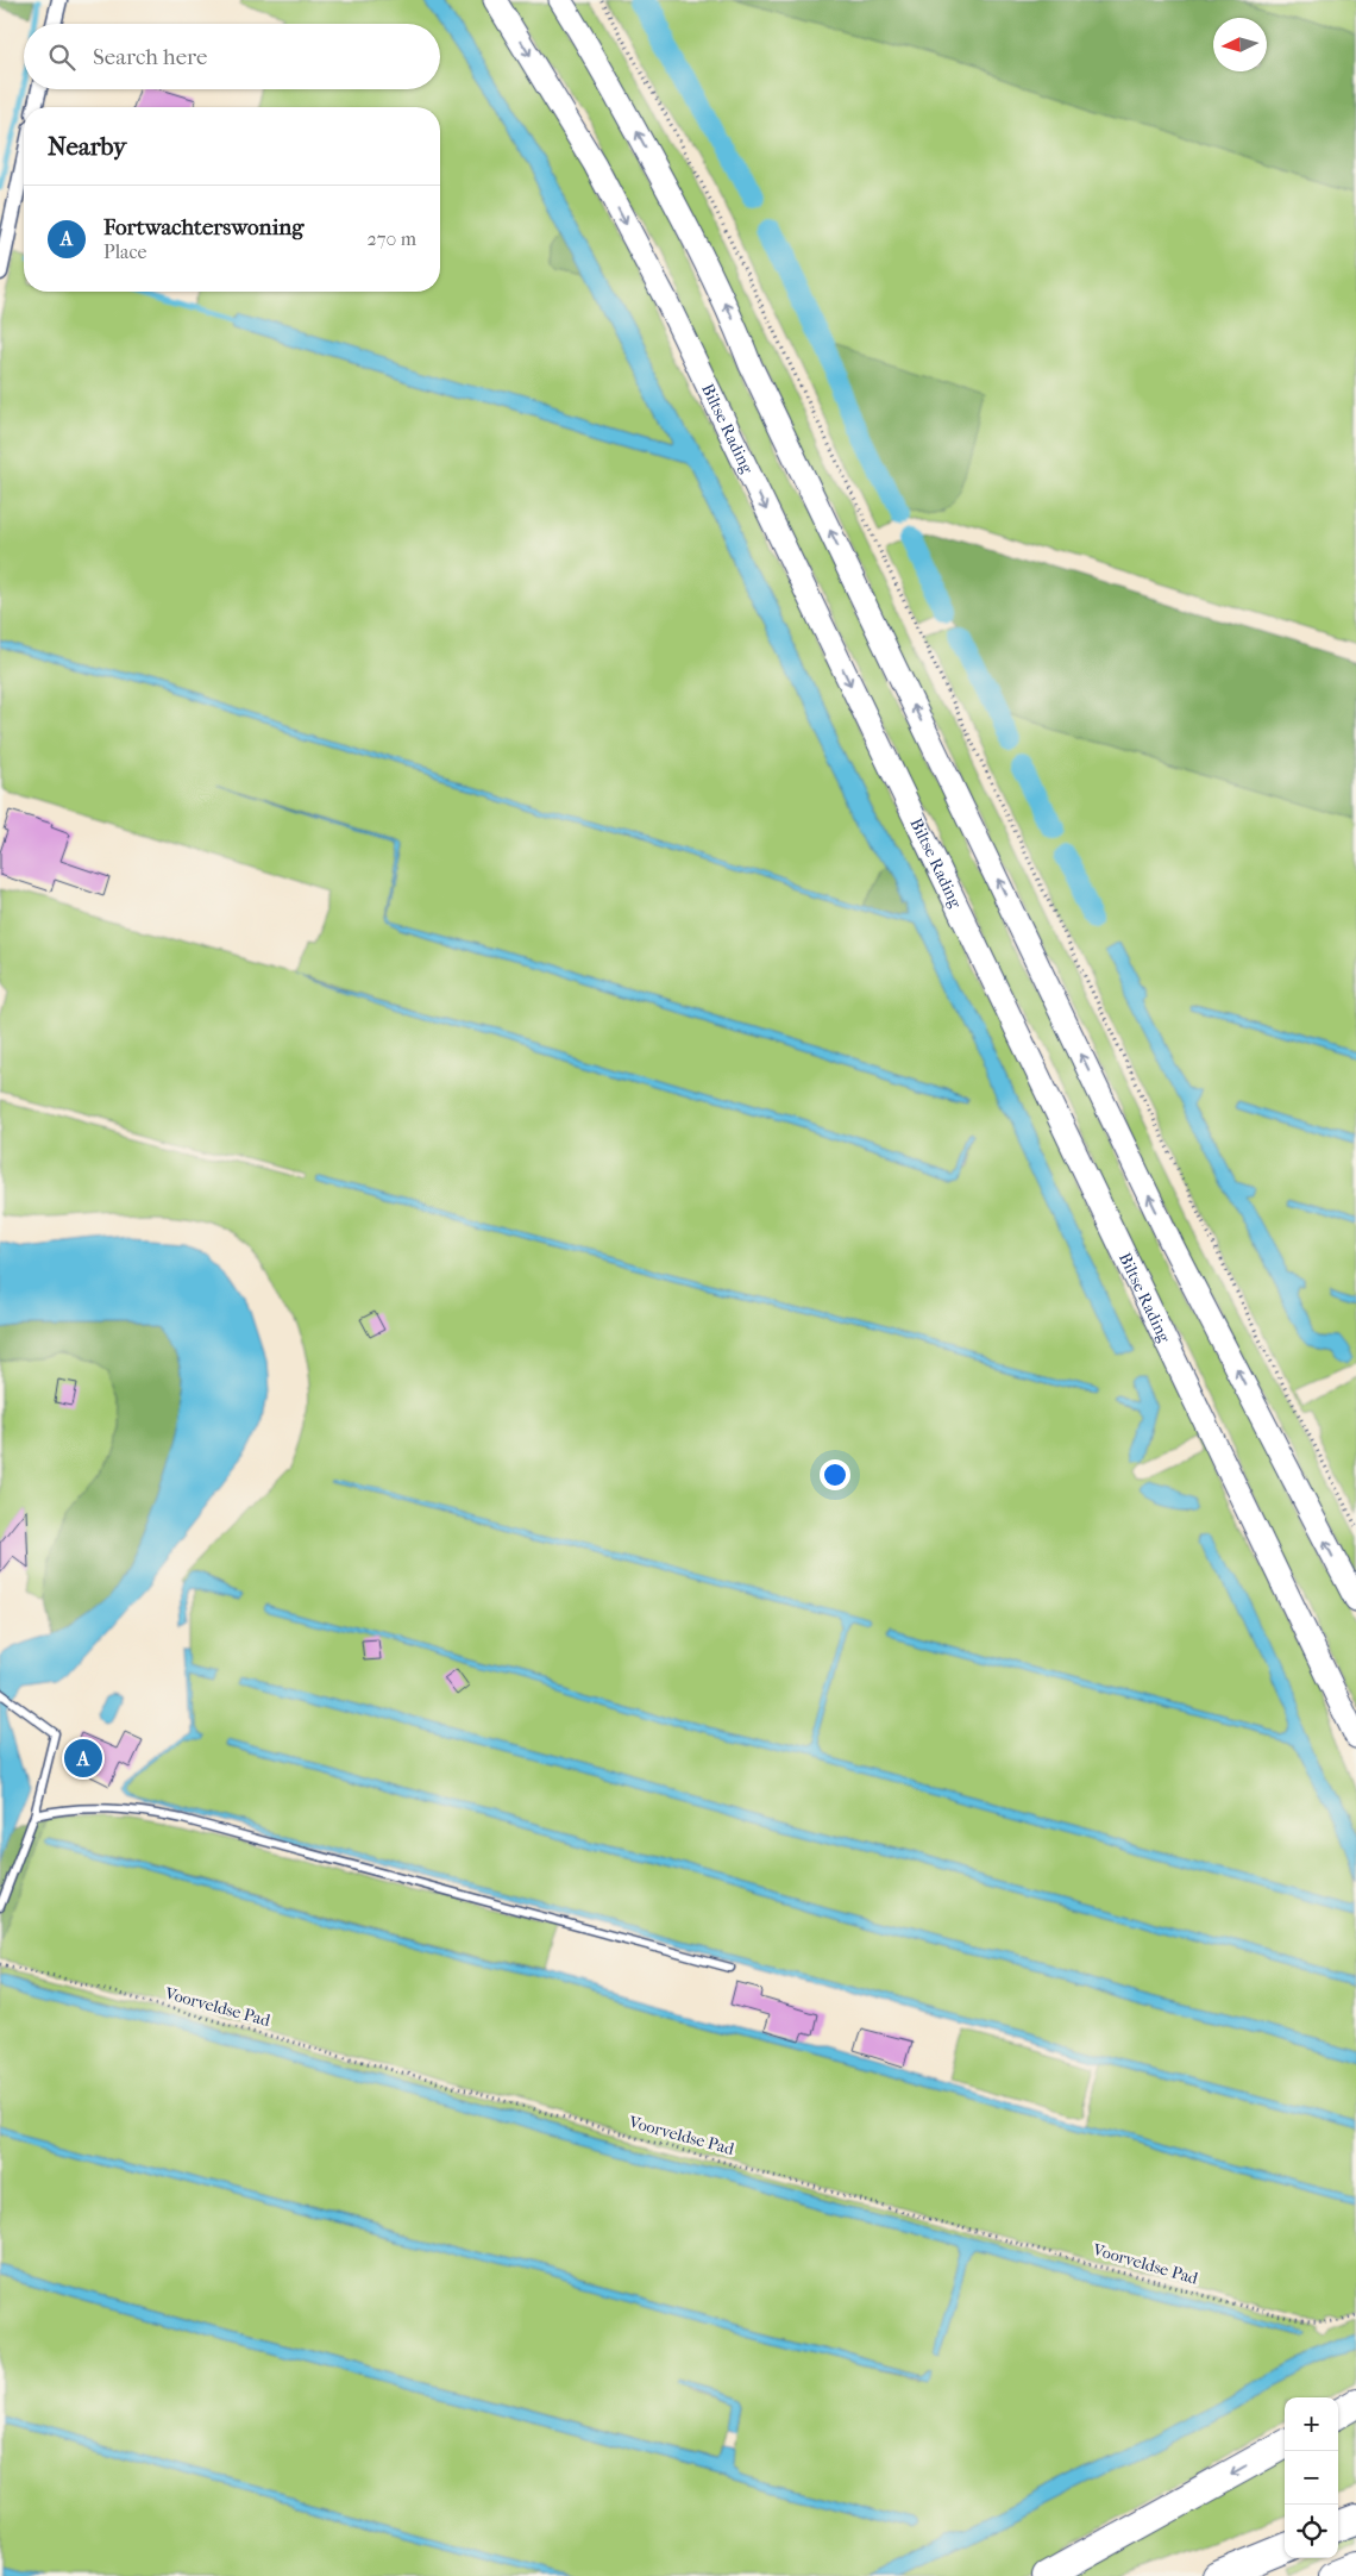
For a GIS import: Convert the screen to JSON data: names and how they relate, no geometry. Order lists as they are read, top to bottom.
{
  "streets": {
    "main road": ["Biltse Rading"],
    "path": ["Voorveldse Pad"]
  },
  "north": "left",
  "page": {
    "search": "Search here",
    "heading": "Nearby",
    "list": [
      {
        "mark": "A",
        "name": "Fortwachterswoning",
        "note": "Place",
        "value": "270 m"
      }
    ],
    "pins": "A",
    "map_buttons": ["+", "−"]
  }
}
